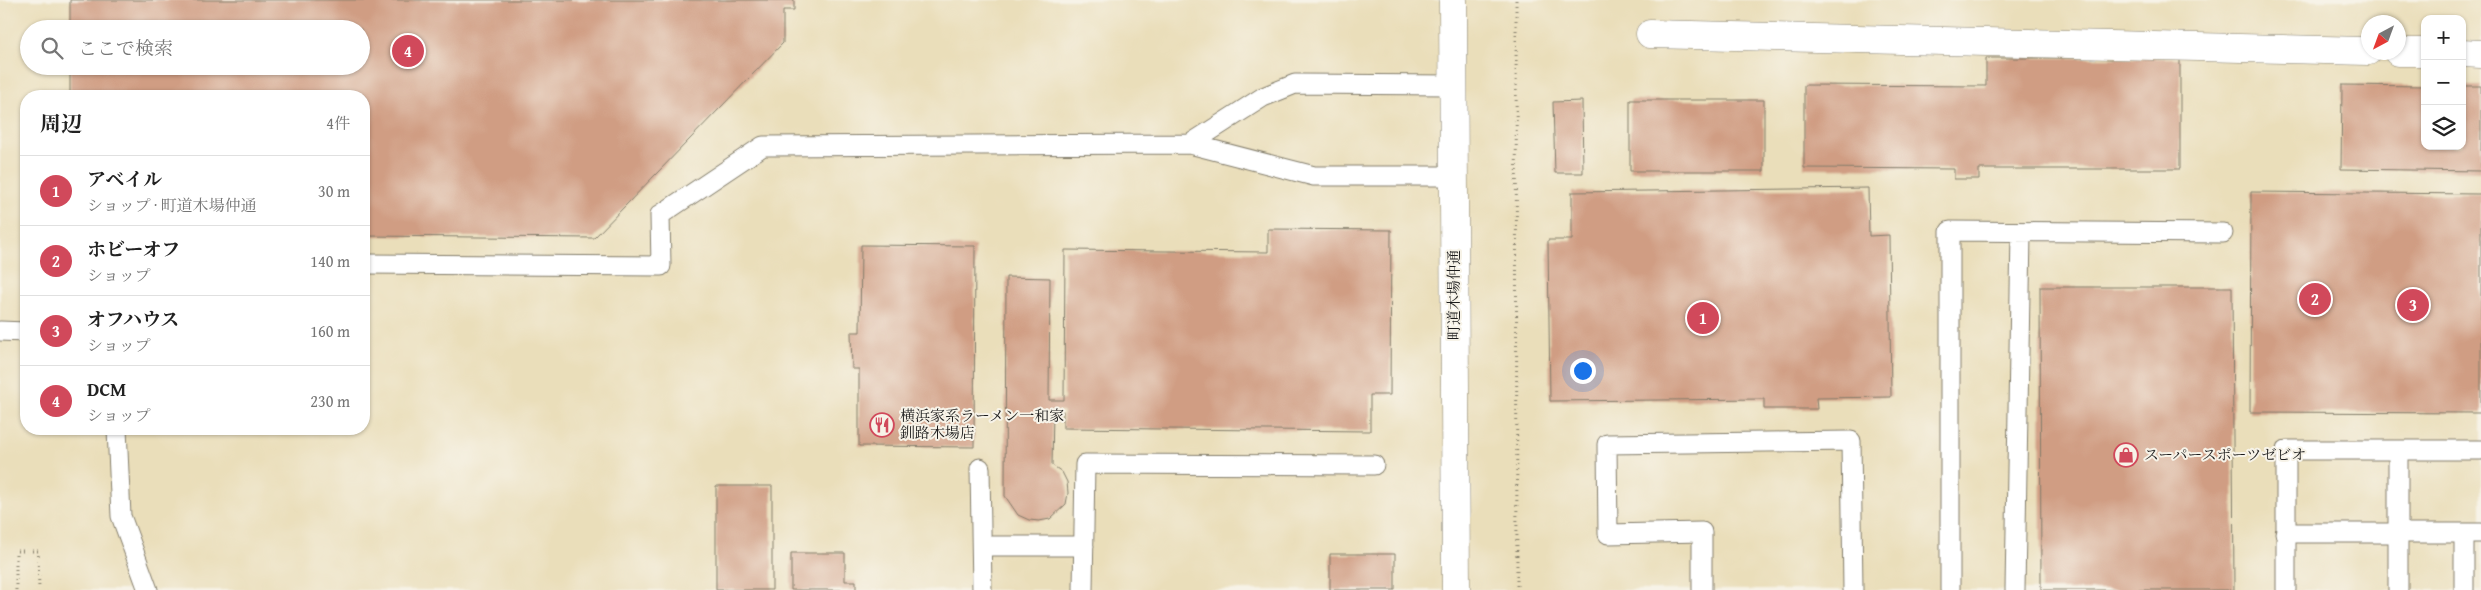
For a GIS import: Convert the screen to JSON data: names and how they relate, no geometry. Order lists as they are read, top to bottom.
{
  "streets": {
    "street": ["町道木場仲通"]
  },
  "places": {
    "restaurant": ["横浜家系ラーメン一和家 釧路木場店"],
    "shop": ["スーパースポーツゼビオ"]
  },
  "north": "bottom left",
  "page": {
    "map_buttons": ["+", "−"],
    "search": "ここで検索",
    "pins": [
      "4",
      "2",
      "3",
      "1"
    ],
    "heading": ["周辺", "4件"],
    "list": [
      {
        "mark": "1",
        "name": "アベイル",
        "note": "ショップ · 町道木場仲通",
        "value": "30 m"
      },
      {
        "mark": "2",
        "name": "ホビーオフ",
        "note": "ショップ",
        "value": "140 m"
      },
      {
        "mark": "3",
        "name": "オフハウス",
        "note": "ショップ",
        "value": "160 m"
      },
      {
        "mark": "4",
        "name": "DCM",
        "note": "ショップ",
        "value": "230 m"
      }
    ]
  }
}
